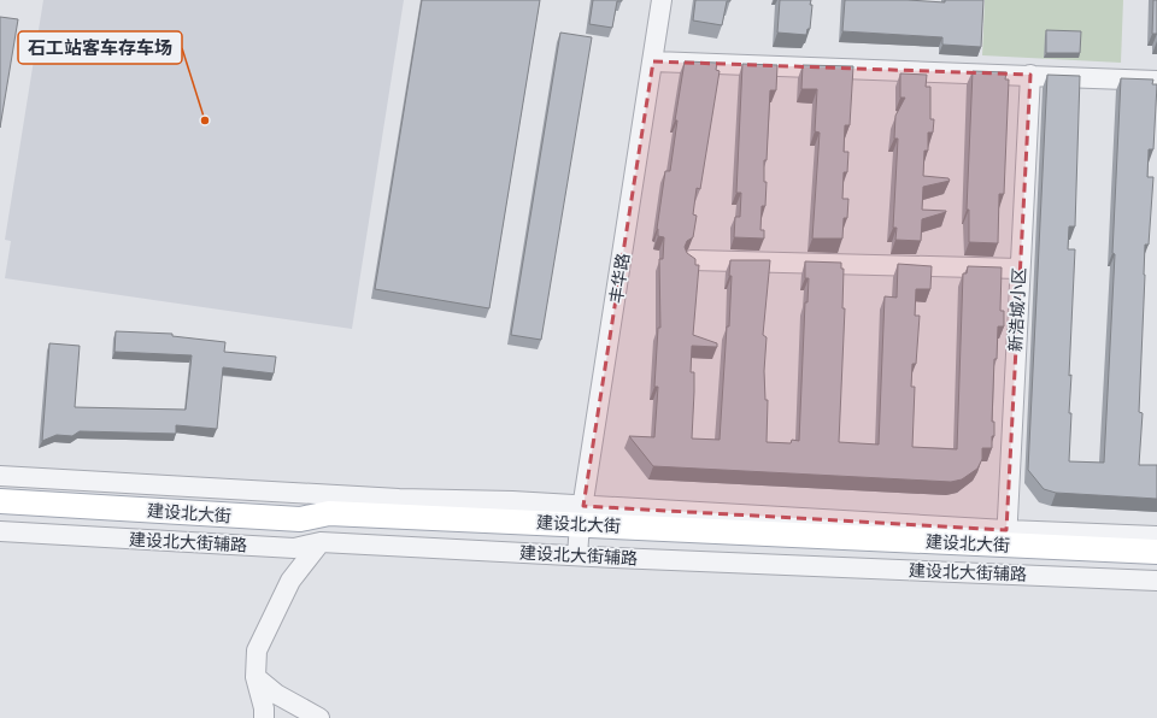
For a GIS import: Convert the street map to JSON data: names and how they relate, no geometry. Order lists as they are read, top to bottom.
{
  "streets": {
    "main road": ["建设北大街"],
    "street": ["丰华路", "新浩城小区", "建设北大街辅路"]
  },
  "crossings": [
    ["丰华路", "建设北大街"],
    ["丰华路", "建设北大街辅路"],
    ["新浩城小区", "建设北大街"],
    ["建设北大街", "建设北大街辅路"]
  ],
  "places": ["石工站客车存车场"]
}
